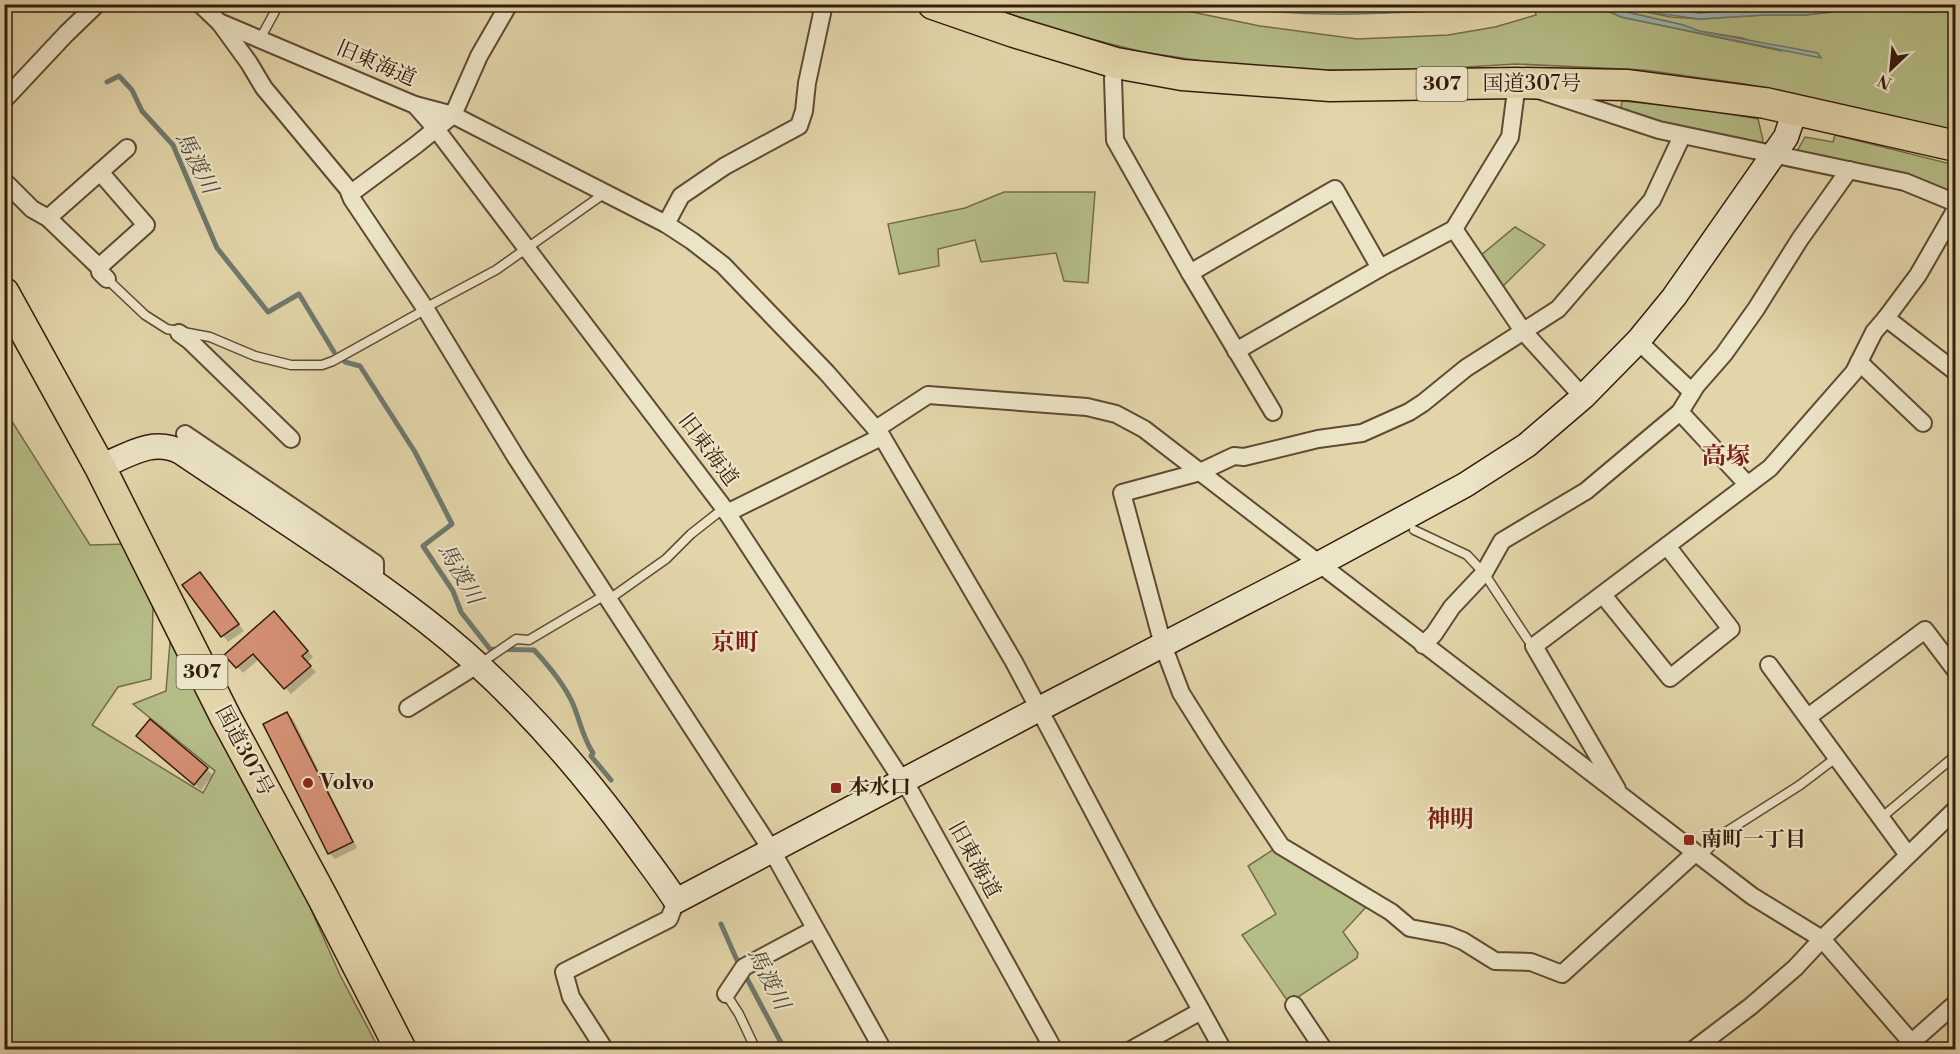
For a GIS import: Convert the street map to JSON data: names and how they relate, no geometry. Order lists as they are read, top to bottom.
{
  "streets": {
    "highway": ["307", "国道307号"],
    "street": ["旧東海道"]
  },
  "districts": ["高塚", "京町", "神明"],
  "water": ["馬渡川"],
  "places": {
    "other": ["Volvo"],
    "transit": ["本水口", "南町一丁目"]
  },
  "north": "bottom left"
}
